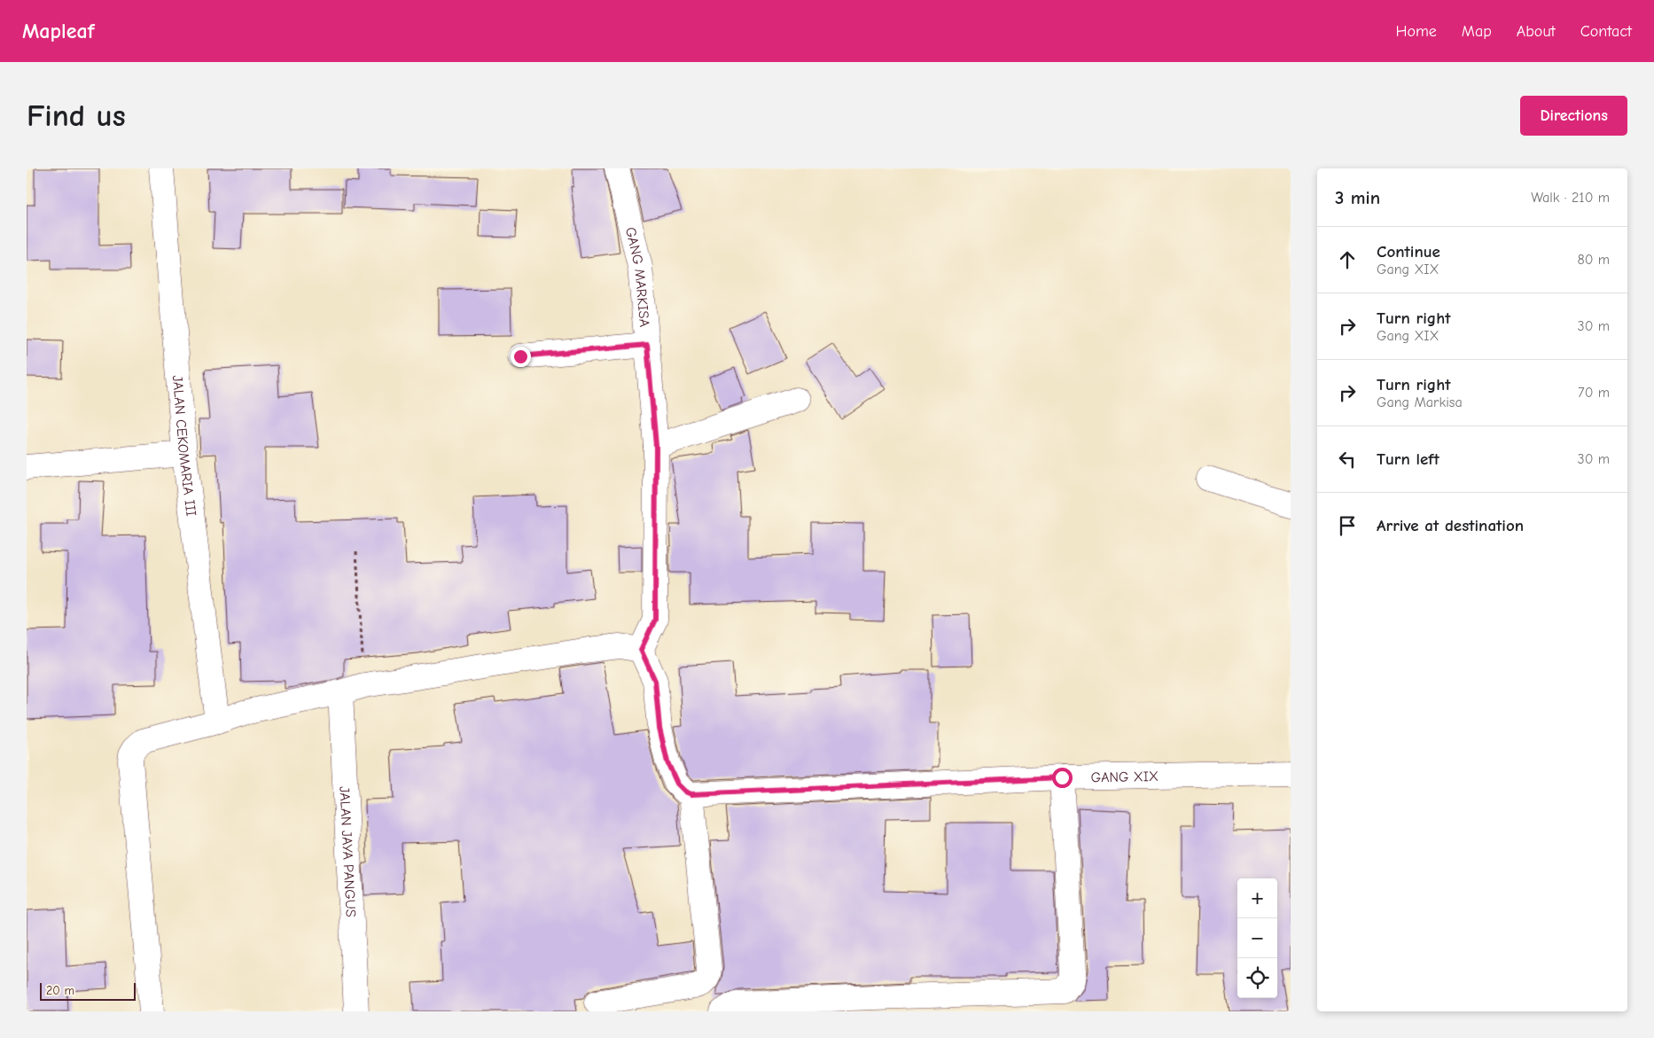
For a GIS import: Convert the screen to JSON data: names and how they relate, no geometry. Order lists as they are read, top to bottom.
{
  "streets": {
    "street": [
      "GANG MARKISA",
      "JALAN CEKOMARIA III",
      "GANG XIX",
      "JALAN JAYA PANGUS"
    ]
  },
  "scale_bar": "20 m",
  "page": {
    "header": "Mapleaf",
    "nav": [
      "Home",
      "Map",
      "About",
      "Contact"
    ],
    "buttons": "Directions",
    "title": "Find us",
    "heading": ["3 min", "Walk · 210 m"],
    "list": [
      ["Continue", "Gang XIX", "80 m"],
      ["Turn right", "Gang XIX", "30 m"],
      ["Turn right", "Gang Markisa", "70 m"],
      ["Turn left", "30 m"],
      "Arrive at destination"
    ],
    "map_buttons": ["+", "−"],
    "scale": "20 m"
  }
}
